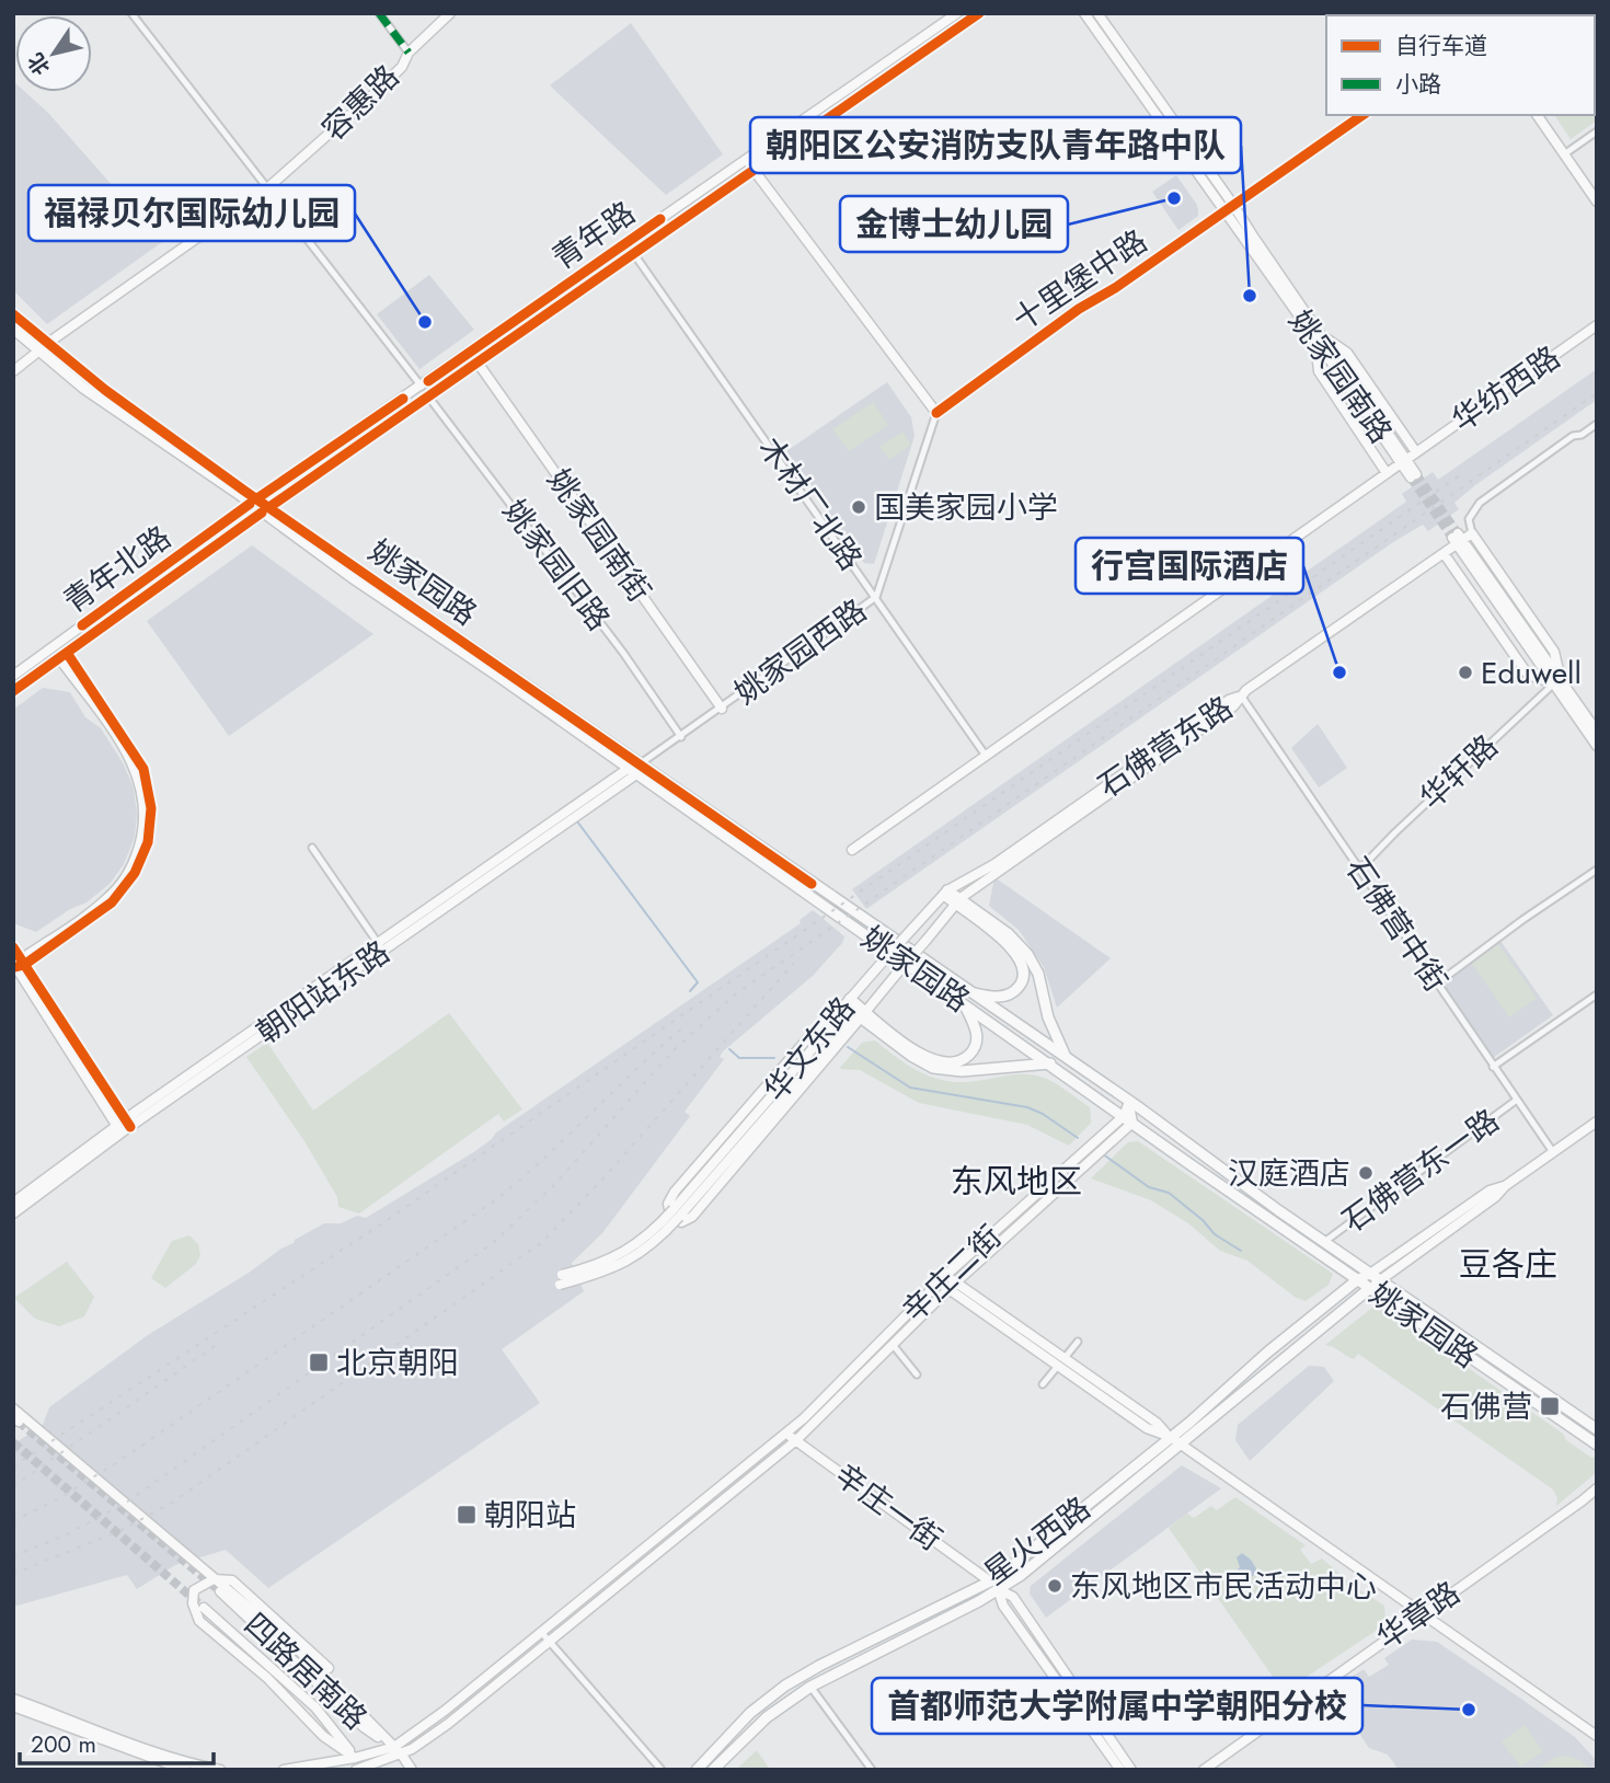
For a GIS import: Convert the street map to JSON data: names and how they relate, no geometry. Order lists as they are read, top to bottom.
{
  "streets": {
    "main road": [
      "容惠路",
      "青年路",
      "十里堡中路",
      "姚家园南路",
      "华纺西路",
      "姚家园南街",
      "青年北路",
      "姚家园路",
      "石佛营东路",
      "朝阳站东路",
      "华文东路",
      "辛庄二街",
      "辛庄一街",
      "星火西路",
      "华章路",
      "四路居南路"
    ],
    "street": [
      "木材厂北路",
      "姚家园旧路",
      "姚家园西路",
      "华轩路",
      "石佛营中街",
      "石佛营东一路"
    ]
  },
  "crossings": [
    ["容惠路", "姚家园路"],
    ["青年路", "木材厂北路"],
    ["青年路", "姚家园南街"],
    ["青年路", "姚家园旧路"],
    ["青年路", "青年北路"],
    ["青年路", "姚家园路"],
    ["十里堡中路", "姚家园南路"],
    ["十里堡中路", "姚家园西路"],
    ["华纺西路", "木材厂北路"],
    ["木材厂北路", "姚家园西路"],
    ["姚家园南街", "姚家园西路"],
    ["姚家园旧路", "姚家园西路"],
    ["青年北路", "姚家园路"],
    ["姚家园路", "姚家园西路"],
    ["姚家园路", "朝阳站东路"],
    ["姚家园路", "石佛营东一路"],
    ["姚家园路", "辛庄二街"],
    ["姚家园路", "星火西路"],
    ["石佛营东路", "石佛营中街"],
    ["石佛营东路", "华文东路"],
    ["华轩路", "石佛营中街"],
    ["石佛营中街", "石佛营东一路"],
    ["辛庄二街", "辛庄一街"],
    ["辛庄二街", "四路居南路"],
    ["辛庄一街", "星火西路"]
  ],
  "districts": ["东风地区", "豆各庄"],
  "places": {
    "other": [
      "金博士幼儿园",
      "朝阳区公安消防支队青年路中队",
      "福禄贝尔国际幼儿园",
      "国美家园小学",
      "行宫国际酒店",
      "Eduwell",
      "汉庭酒店",
      "东风地区市民活动中心",
      "首都师范大学附属中学朝阳分校"
    ],
    "transit": ["北京朝阳", "石佛营", "朝阳站"]
  },
  "legend": ["自行车道", "小路"],
  "scale_bar": "200 m",
  "north": "bottom left"
}
